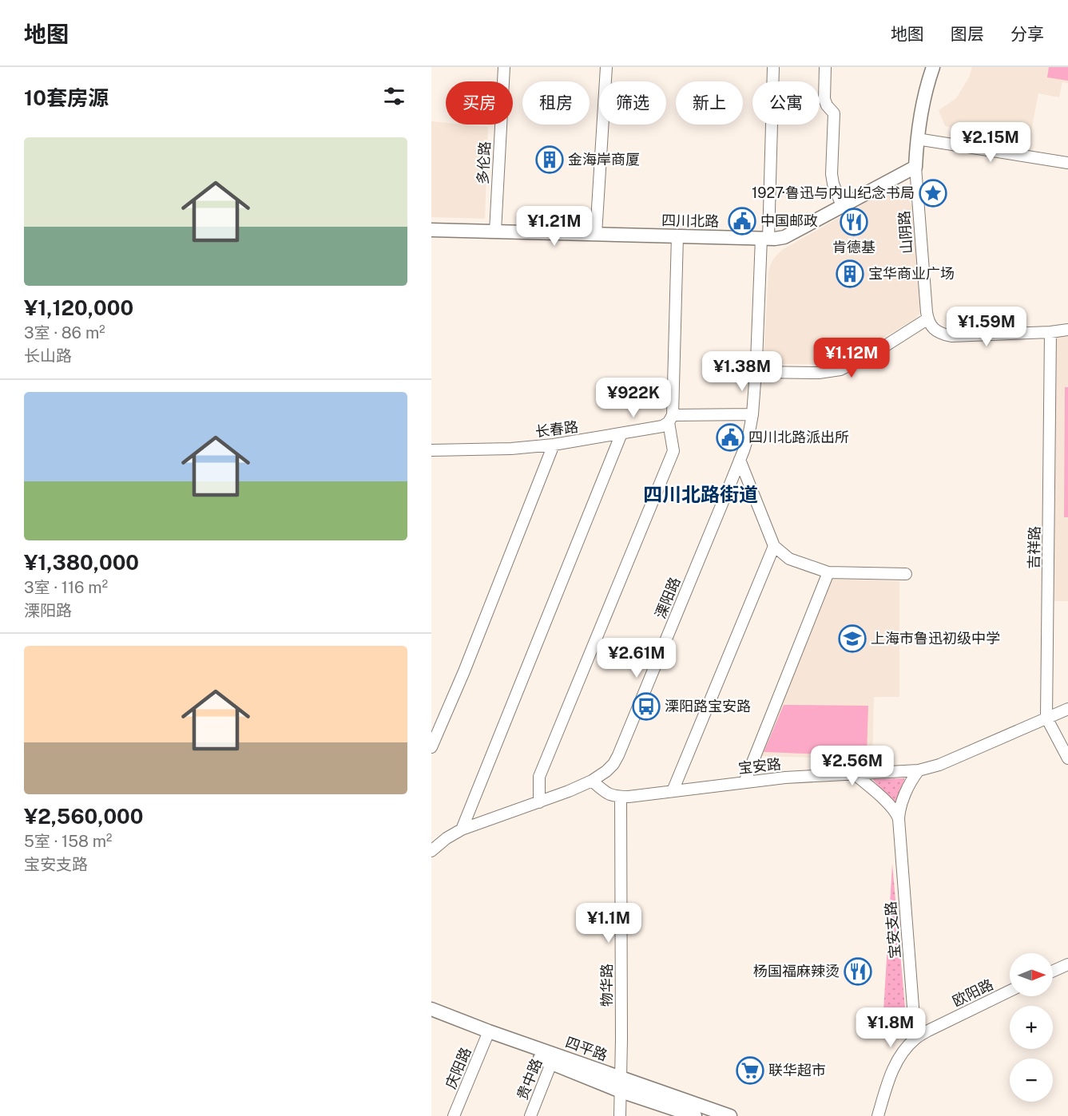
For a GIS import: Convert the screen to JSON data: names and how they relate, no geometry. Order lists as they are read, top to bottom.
{
  "streets": {
    "main road": ["四川北路", "四平路"],
    "street": [
      "多伦路",
      "山阴路",
      "长春路",
      "吉祥路",
      "溧阳路",
      "宝安路",
      "宝安支路",
      "物华路",
      "欧阳路",
      "庆阳路",
      "贵中路"
    ]
  },
  "crossings": [
    ["多伦路", "四川北路"],
    ["四川北路", "山阴路"],
    ["四川北路", "溧阳路"],
    ["长春路", "溧阳路"],
    ["吉祥路", "宝安路"],
    ["溧阳路", "宝安路"],
    ["宝安路", "宝安支路"],
    ["宝安路", "物华路"],
    ["宝安支路", "欧阳路"],
    ["物华路", "四平路"],
    ["四平路", "庆阳路"],
    ["四平路", "贵中路"]
  ],
  "districts": ["四川北路街道"],
  "places": {
    "building": ["金海岸商厦", "宝华商业广场"],
    "place": ["1927·鲁迅与内山纪念书局"],
    "public building": ["中国邮政", "四川北路派出所"],
    "restaurant": ["肯德基", "杨国福麻辣烫"],
    "school or university": ["上海市鲁迅初级中学"],
    "bus stop": ["溧阳路宝安路"],
    "supermarket": ["联华超市"]
  },
  "north": "right",
  "page": {
    "header": "地图",
    "nav": ["地图", "图层", "分享"],
    "heading": "10套房源",
    "chip": [
      "买房",
      "租房",
      "筛选",
      "新上",
      "公寓"
    ],
    "price": [
      "¥2.15M",
      "¥1.21M",
      "¥1.59M",
      "¥1.12M",
      "¥1.38M",
      "¥922K",
      "¥2.61M",
      "¥2.56M",
      "¥1.1M",
      "¥1.8M"
    ],
    "list": [
      {
        "name": "¥1,120,000",
        "note": "3室 · 86 m² · 长山路"
      },
      {
        "name": "¥1,380,000",
        "note": "3室 · 116 m² · 溧阳路"
      },
      {
        "name": "¥2,560,000",
        "note": "5室 · 158 m² · 宝安支路"
      }
    ],
    "map_buttons": ["+", "−"]
  }
}
